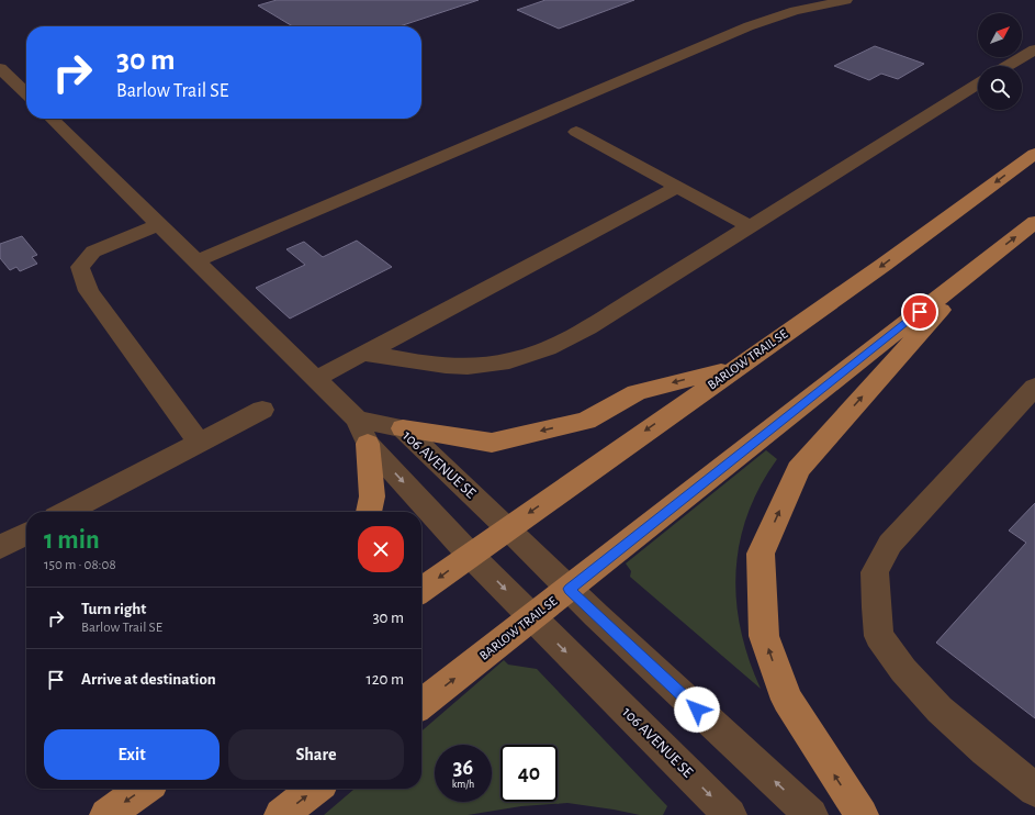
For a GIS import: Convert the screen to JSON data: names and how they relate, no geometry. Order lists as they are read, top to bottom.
{
  "streets": {
    "main road": ["BARLOW TRAIL SE"],
    "street": ["106 AVENUE SE"]
  },
  "crossings": [
    ["BARLOW TRAIL SE", "106 AVENUE SE"]
  ],
  "north": "top right",
  "page": {
    "turn": ["30 m", "Barlow Trail SE"],
    "heading": ["1 min", "150 m · 08:08"],
    "list": [
      {
        "name": "Turn right",
        "note": "Barlow Trail SE",
        "value": "30 m"
      },
      {
        "name": "Arrive at destination",
        "value": "120 m"
      }
    ],
    "buttons": ["Exit", "Share"],
    "speed": "36 km/h",
    "limit": "40"
  }
}
